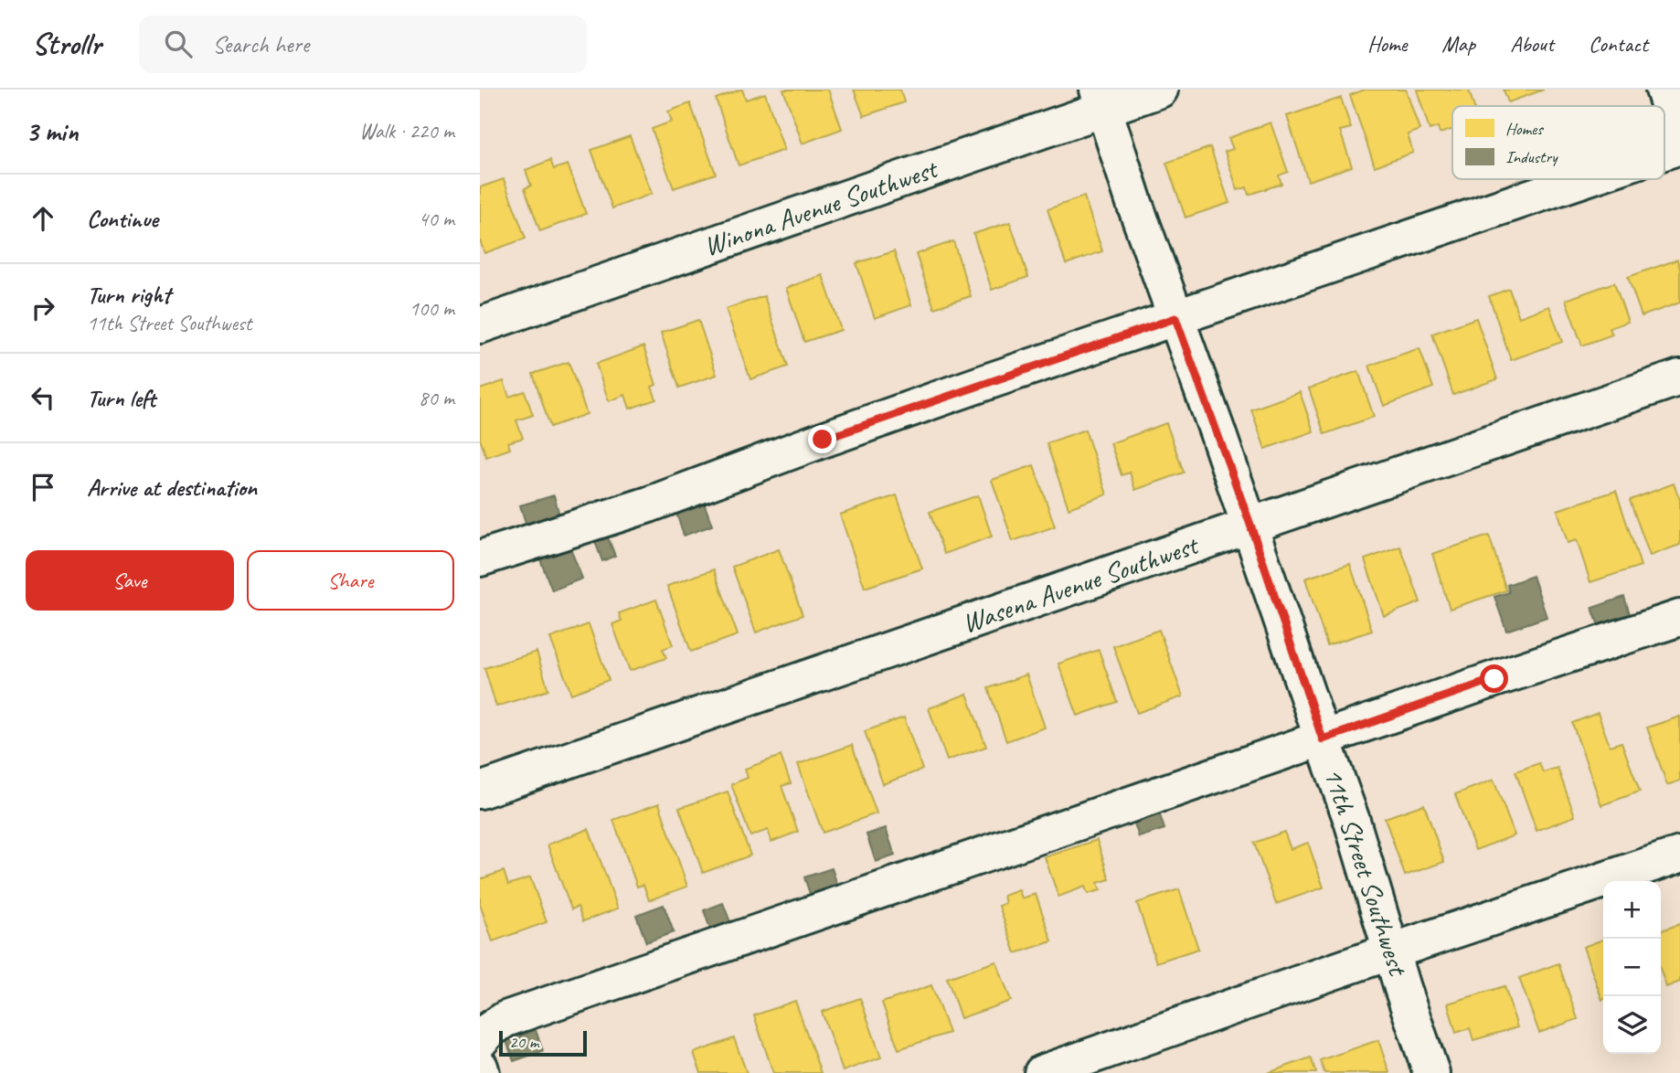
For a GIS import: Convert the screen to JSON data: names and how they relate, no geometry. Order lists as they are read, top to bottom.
{
  "streets": {
    "street": ["Winona Avenue Southwest", "Wasena Avenue Southwest", "11th Street Southwest"]
  },
  "crossings": [
    ["Winona Avenue Southwest", "11th Street Southwest"],
    ["Wasena Avenue Southwest", "11th Street Southwest"]
  ],
  "legend": ["Homes", "Industry"],
  "scale_bar": "20 m",
  "page": {
    "header": "Strollr",
    "search": "Search here",
    "nav": [
      "Home",
      "Map",
      "About",
      "Contact"
    ],
    "heading": ["3 min", "Walk · 220 m"],
    "list": [
      ["Continue", "40 m"],
      ["Turn right", "11th Street Southwest", "100 m"],
      ["Turn left", "80 m"],
      "Arrive at destination"
    ],
    "buttons": ["Save", "Share"],
    "map_buttons": ["+", "−"],
    "scale": "20 m"
  }
}
